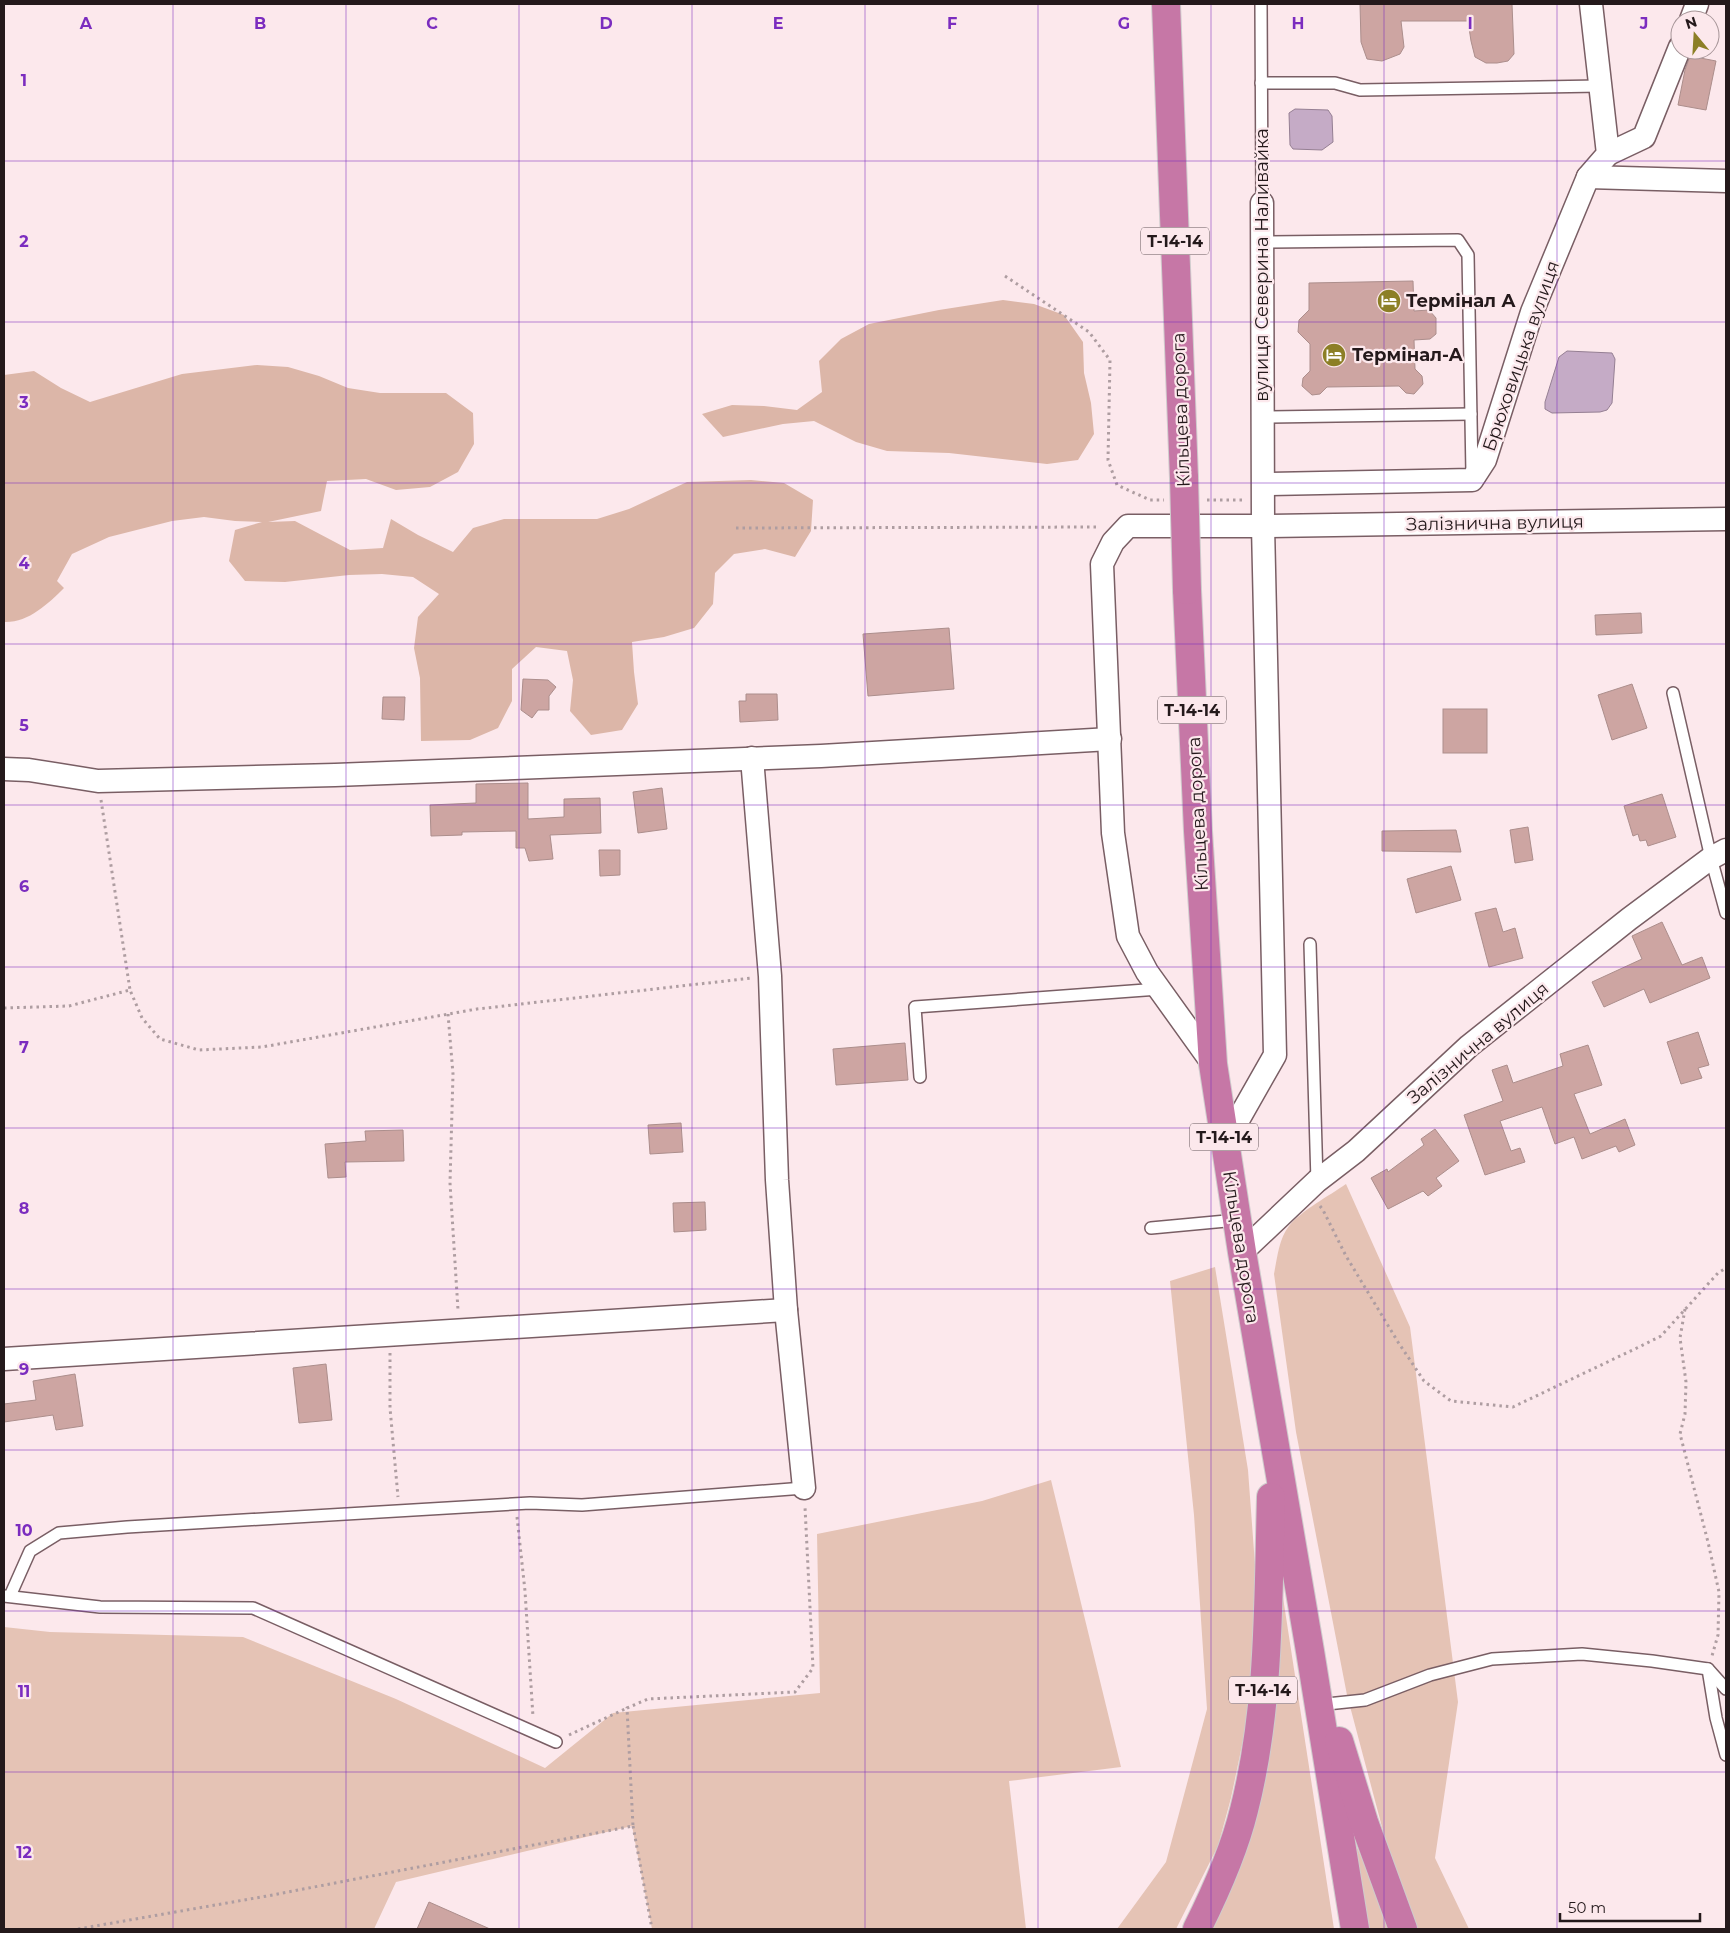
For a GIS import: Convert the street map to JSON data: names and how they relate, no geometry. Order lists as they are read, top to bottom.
{
  "streets": {
    "highway": ["Т-14-14", "Кільцева дорога"],
    "street": ["вулиця Северина Наливайка", "Брюховицька вулиця", "Залізнична вулиця"]
  },
  "crossings": [
    ["Т-14-14", "Кільцева дорога"],
    ["вулиця Северина Наливайка", "Кільцева дорога"],
    ["вулиця Северина Наливайка", "Залізнична вулиця"],
    ["Кільцева дорога", "Залізнична вулиця"]
  ],
  "places": {
    "hotel": ["Термінал А", "Термінал-А"]
  },
  "scale_bar": "50 m",
  "north": "top",
  "grid": {
    "columns": [
      "A",
      "B",
      "C",
      "D",
      "E",
      "F",
      "G",
      "H",
      "I",
      "J"
    ],
    "rows": [
      "1",
      "2",
      "3",
      "4",
      "5",
      "6",
      "7",
      "8",
      "9",
      "10",
      "11",
      "12"
    ]
  }
}
